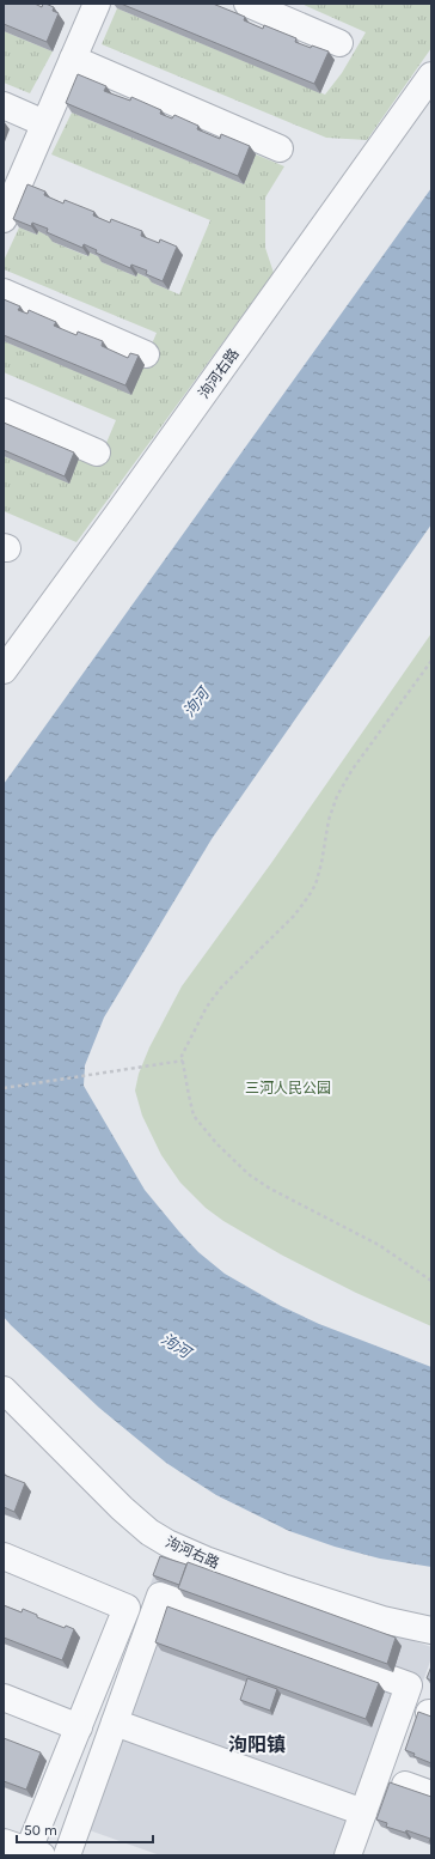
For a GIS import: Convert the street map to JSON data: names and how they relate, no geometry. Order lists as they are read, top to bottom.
{
  "streets": {
    "street": ["泃河右路"]
  },
  "districts": ["泃阳镇"],
  "water": ["泃河"],
  "parks": ["三河人民公园"],
  "scale_bar": "50 m"
}
